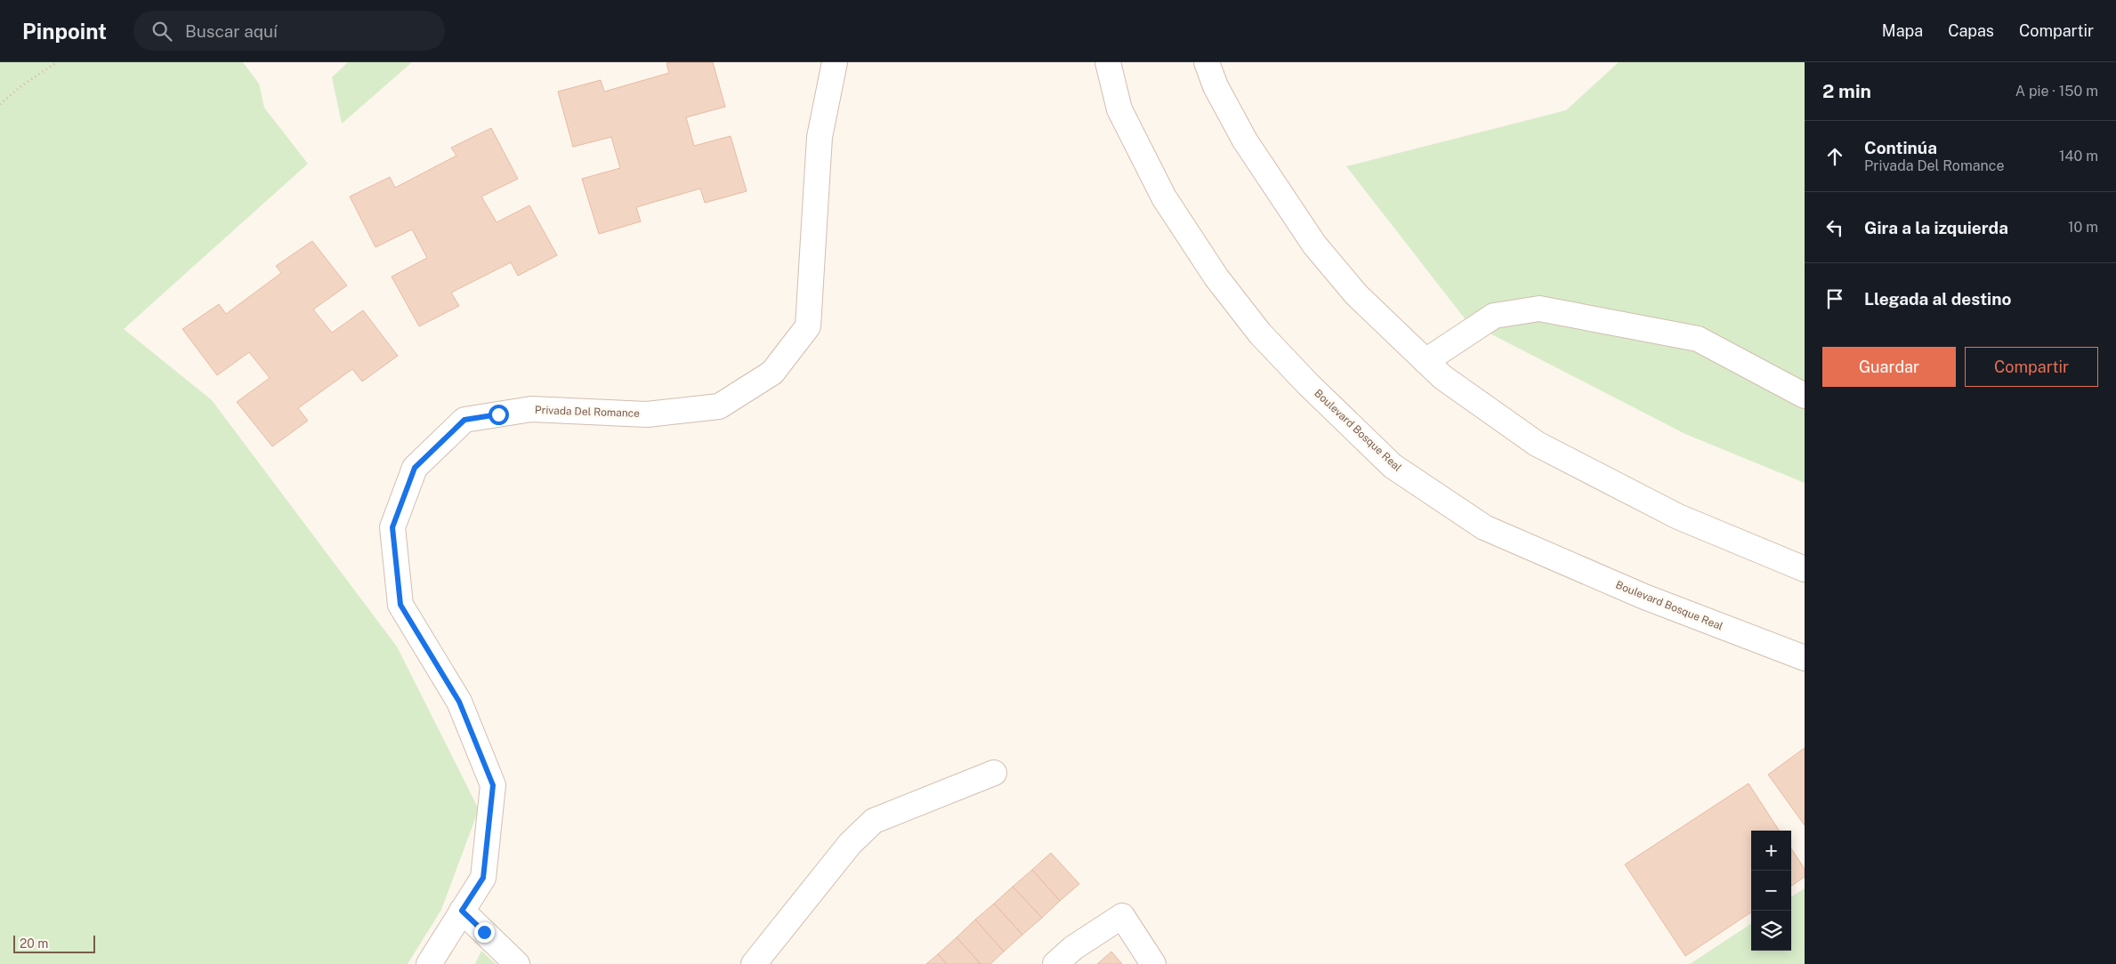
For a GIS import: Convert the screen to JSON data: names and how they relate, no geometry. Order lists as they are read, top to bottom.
{
  "streets": {
    "street": ["Privada Del Romance", "Boulevard Bosque Real"]
  },
  "scale_bar": "20 m",
  "page": {
    "header": "Pinpoint",
    "search": "Buscar aquí",
    "nav": ["Mapa", "Capas", "Compartir"],
    "heading": ["2 min", "A pie · 150 m"],
    "list": [
      ["Continúa", "Privada Del Romance", "140 m"],
      ["Gira a la izquierda", "10 m"],
      "Llegada al destino"
    ],
    "buttons": ["Guardar", "Compartir"],
    "map_buttons": ["+", "−"],
    "scale": "20 m"
  }
}
